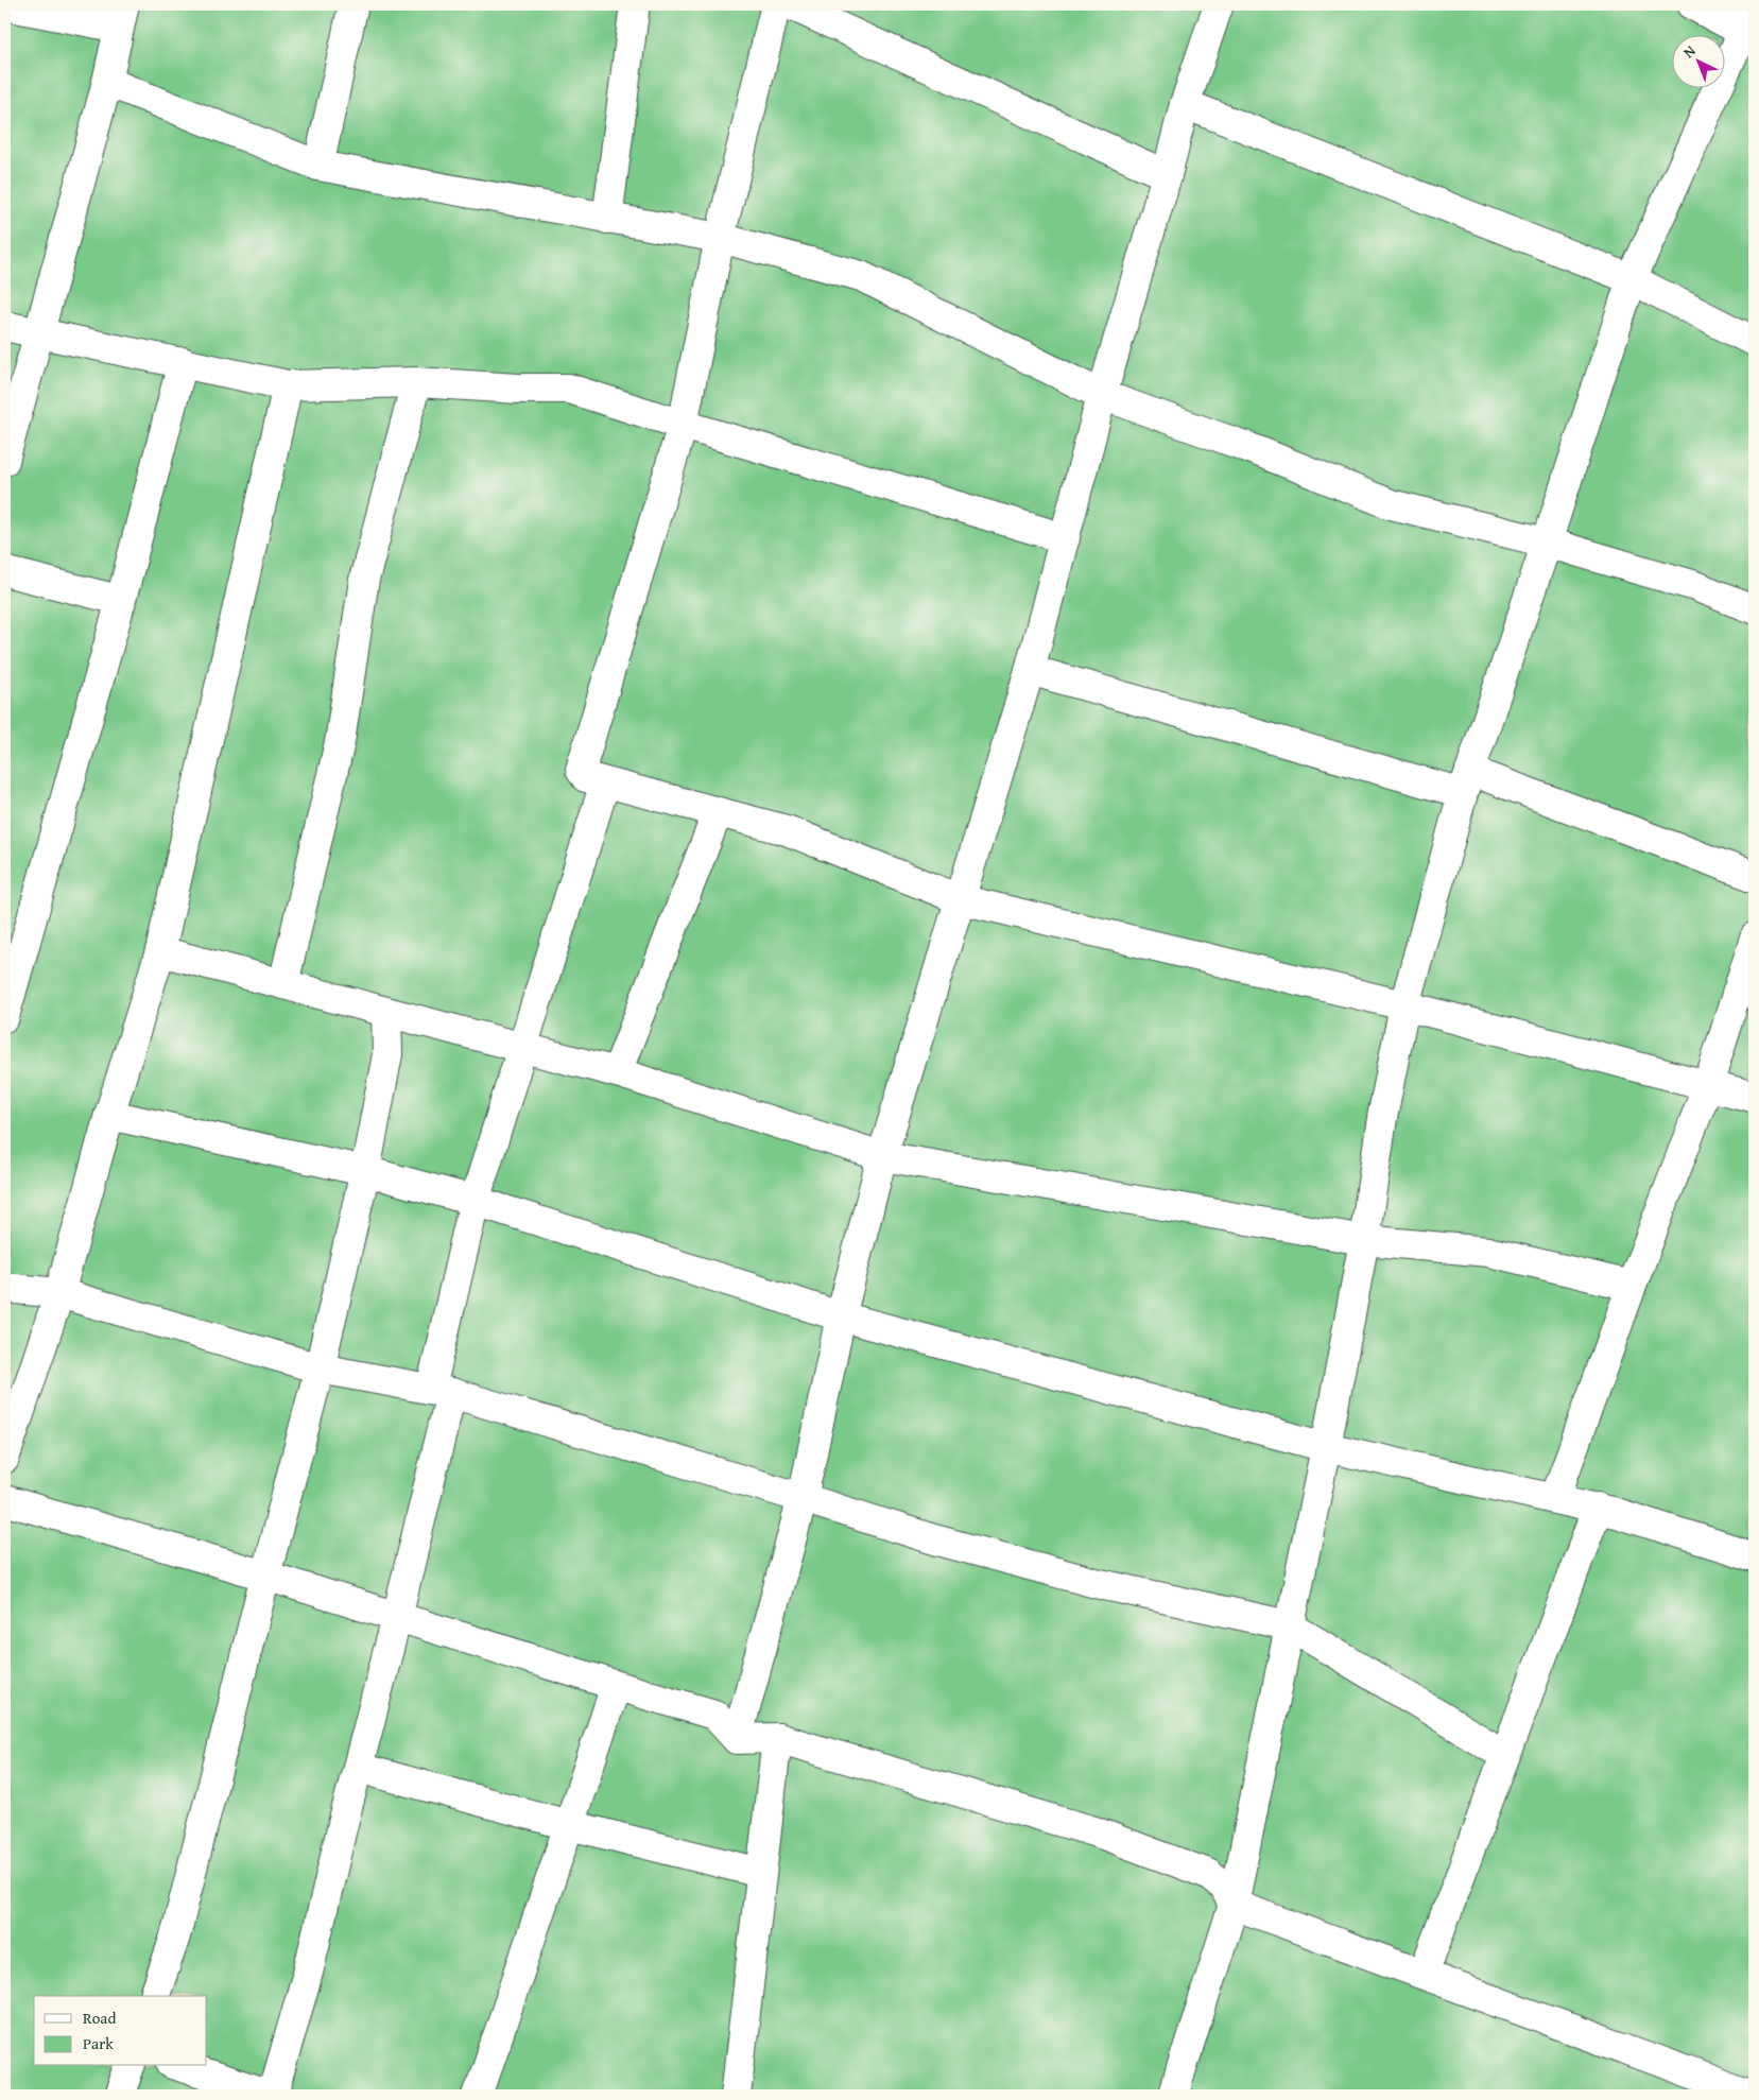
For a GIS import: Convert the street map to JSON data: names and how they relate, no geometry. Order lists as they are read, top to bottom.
{
  "legend": ["Road", "Park"],
  "north": "top left"
}
